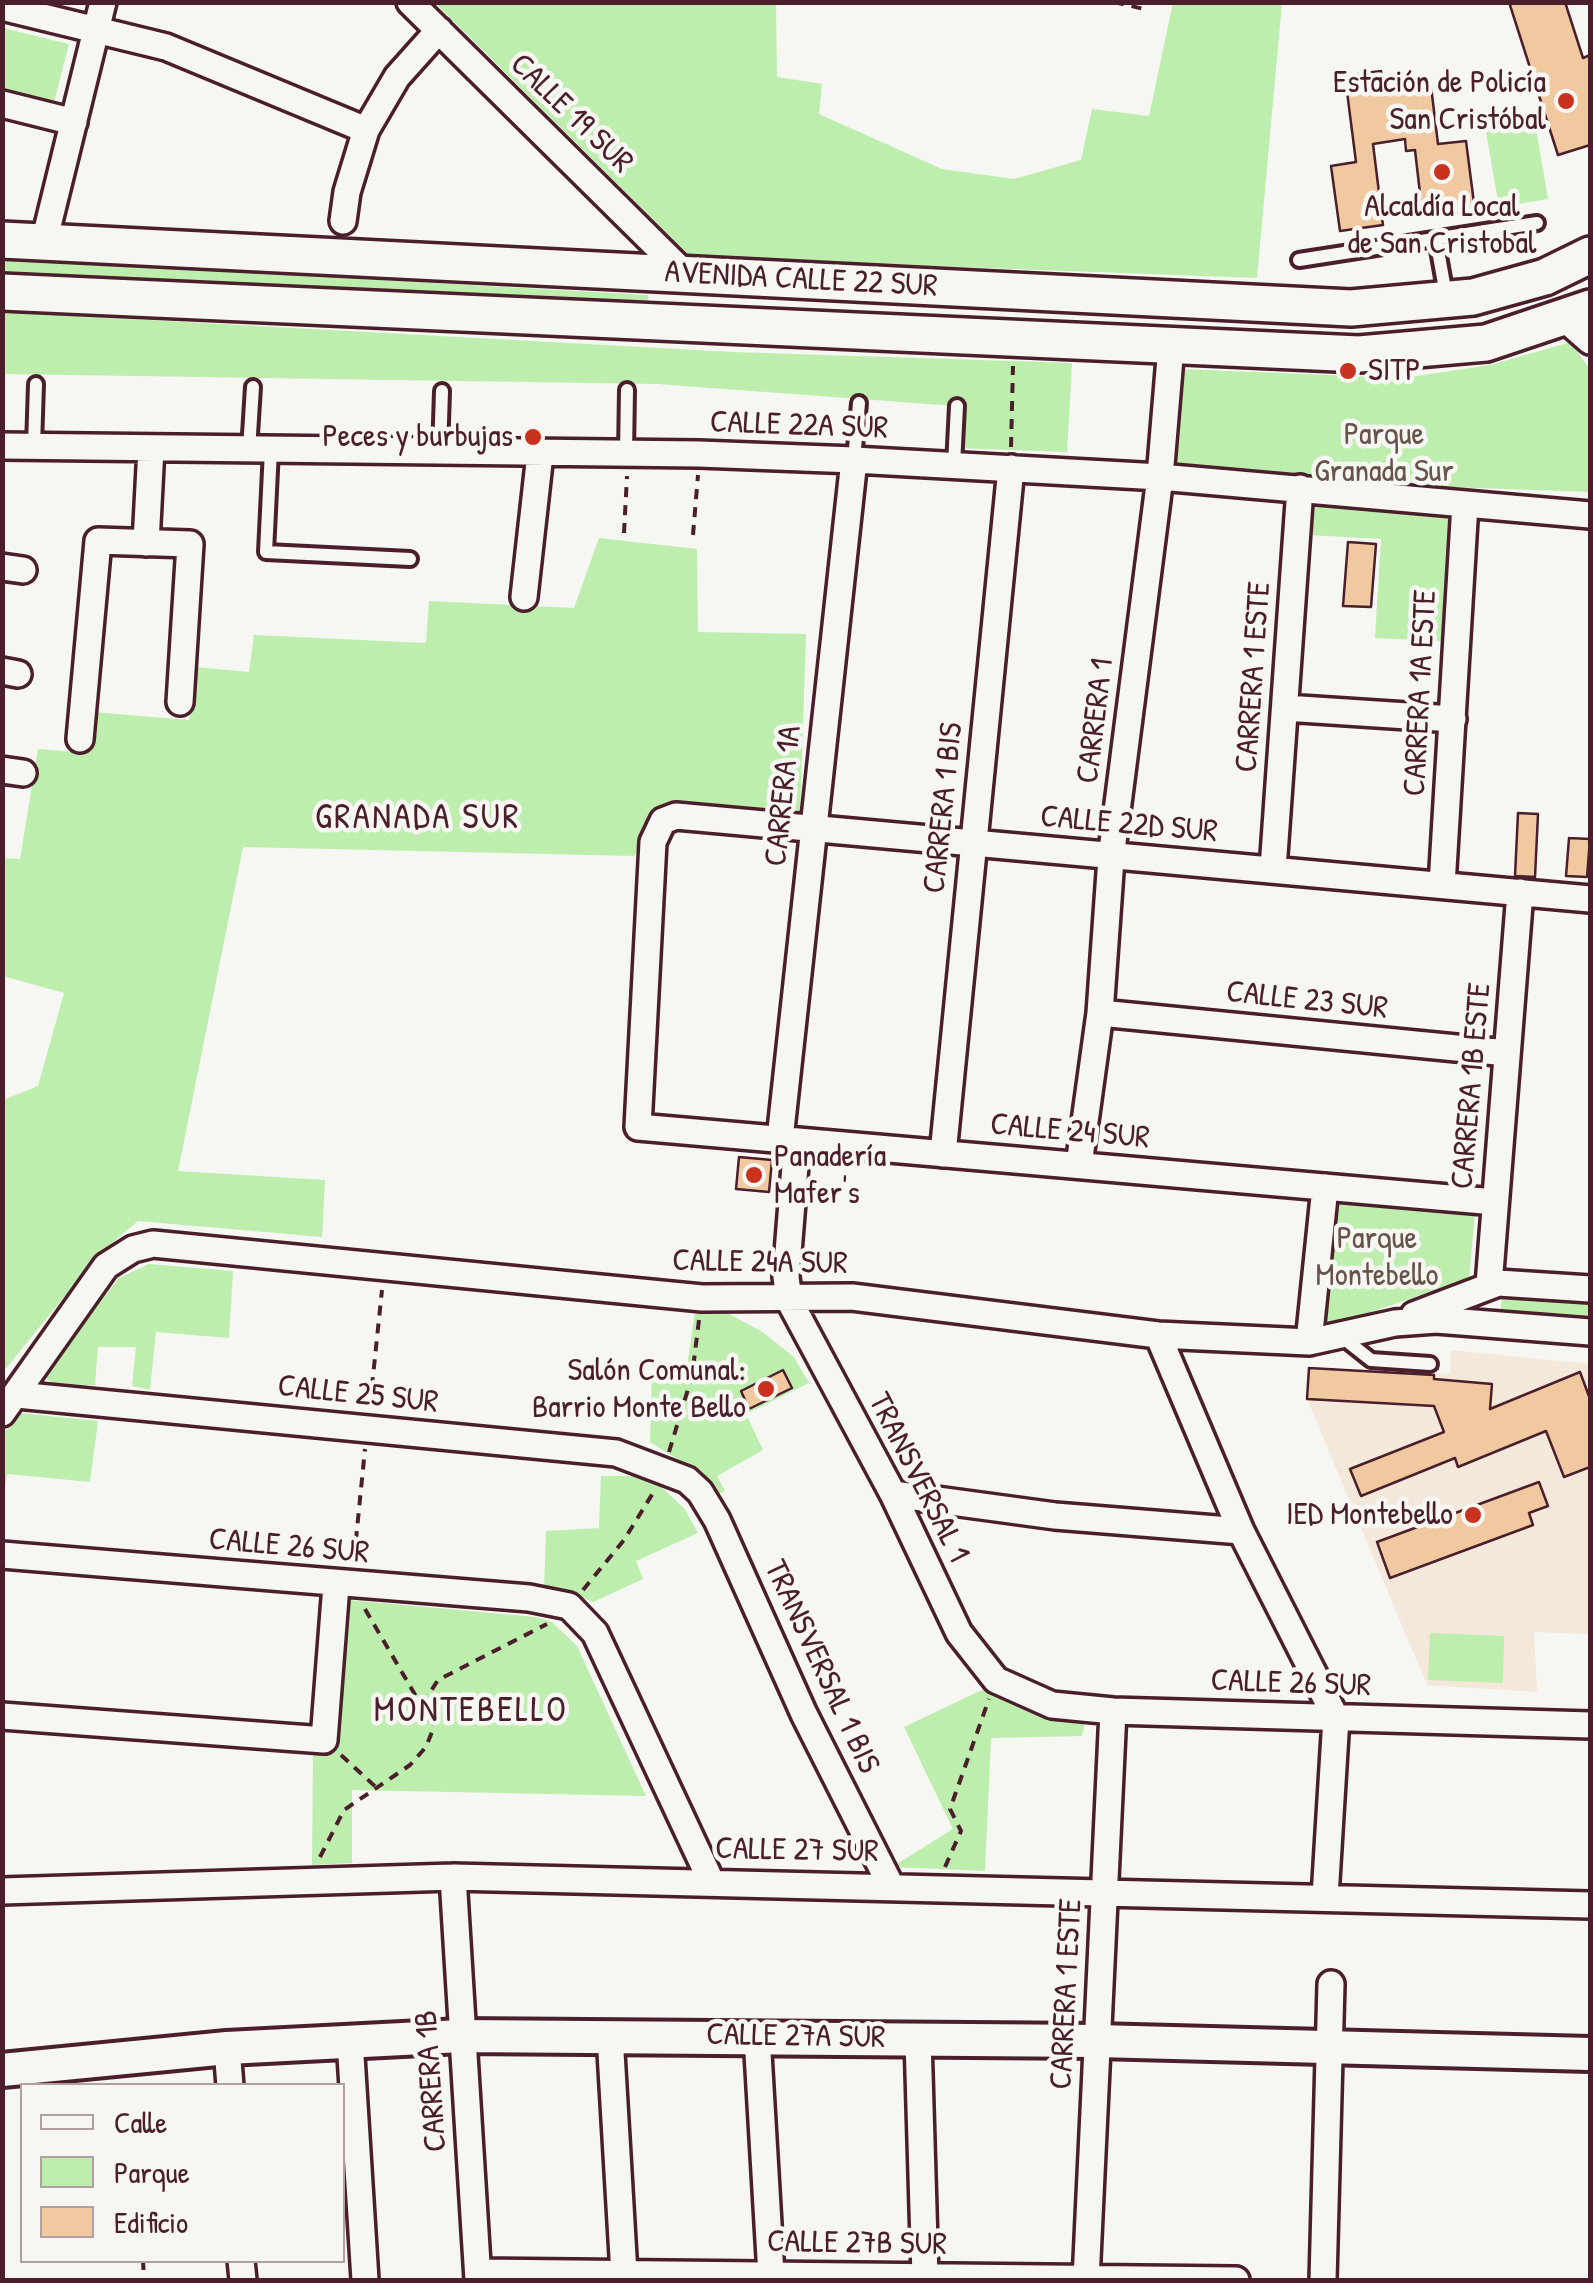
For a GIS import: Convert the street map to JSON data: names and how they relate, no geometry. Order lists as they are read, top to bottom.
{
  "streets": {
    "main road": ["AVENIDA CALLE 22 SUR"],
    "street": [
      "CALLE 19 SUR",
      "CALLE 22A SUR",
      "CARRERA 1 ESTE",
      "CARRERA 1A ESTE",
      "CARRERA 1",
      "CARRERA 1A",
      "CARRERA 1 BIS",
      "CALLE 22D SUR",
      "CALLE 23 SUR",
      "CARRERA 1B ESTE",
      "CALLE 24 SUR",
      "CALLE 24A SUR",
      "CALLE 25 SUR",
      "TRANSVERSAL 1",
      "CALLE 26 SUR",
      "TRANSVERSAL 1 BIS",
      "CALLE 27 SUR",
      "CALLE 27A SUR",
      "CARRERA 1B",
      "CALLE 27B SUR"
    ]
  },
  "crossings": [
    ["CALLE 19 SUR", "AVENIDA CALLE 22 SUR"],
    ["AVENIDA CALLE 22 SUR", "CARRERA 1"],
    ["CALLE 22A SUR", "CARRERA 1 ESTE"],
    ["CALLE 22A SUR", "CARRERA 1A ESTE"],
    ["CALLE 22A SUR", "CARRERA 1"],
    ["CALLE 22A SUR", "CARRERA 1A"],
    ["CALLE 22A SUR", "CARRERA 1 BIS"],
    ["CARRERA 1 ESTE", "CALLE 22D SUR"],
    ["CARRERA 1 ESTE", "CALLE 26 SUR"],
    ["CARRERA 1 ESTE", "CALLE 27 SUR"],
    ["CARRERA 1 ESTE", "CALLE 27A SUR"],
    ["CARRERA 1 ESTE", "CALLE 27B SUR"],
    ["CARRERA 1A ESTE", "CALLE 22D SUR"],
    ["CARRERA 1", "CALLE 22D SUR"],
    ["CARRERA 1", "CALLE 23 SUR"],
    ["CARRERA 1", "CALLE 24 SUR"],
    ["CARRERA 1A", "CALLE 22D SUR"],
    ["CARRERA 1A", "CALLE 24 SUR"],
    ["CARRERA 1A", "CALLE 24A SUR"],
    ["CARRERA 1A", "TRANSVERSAL 1"],
    ["CARRERA 1 BIS", "CALLE 22D SUR"],
    ["CARRERA 1 BIS", "CALLE 24 SUR"],
    ["CALLE 22D SUR", "CARRERA 1B ESTE"],
    ["CALLE 22D SUR", "CALLE 24 SUR"],
    ["CALLE 23 SUR", "CARRERA 1B ESTE"],
    ["CARRERA 1B ESTE", "CALLE 24 SUR"],
    ["CARRERA 1B ESTE", "CALLE 24A SUR"],
    ["CALLE 24A SUR", "CALLE 25 SUR"],
    ["CALLE 24A SUR", "TRANSVERSAL 1"],
    ["CALLE 25 SUR", "TRANSVERSAL 1 BIS"],
    ["TRANSVERSAL 1", "CALLE 26 SUR"],
    ["CALLE 26 SUR", "CALLE 27 SUR"],
    ["TRANSVERSAL 1 BIS", "CALLE 27 SUR"],
    ["CALLE 27 SUR", "CARRERA 1B"],
    ["CALLE 27A SUR", "CARRERA 1B"],
    ["CARRERA 1B", "CALLE 27B SUR"]
  ],
  "districts": ["GRANADA SUR", "MONTEBELLO"],
  "parks": ["Parque Granada Sur", "Parque Montebello"],
  "places": [
    "Estación de Policía San Cristóbal",
    "Alcaldía Local de San Cristobal",
    "SITP",
    "Peces y burbujas",
    "Panadería Mafer's",
    "Salón Comunal: Barrio Monte Bello",
    "IED Montebello"
  ],
  "legend": ["Calle", "Parque", "Edificio"]
}
